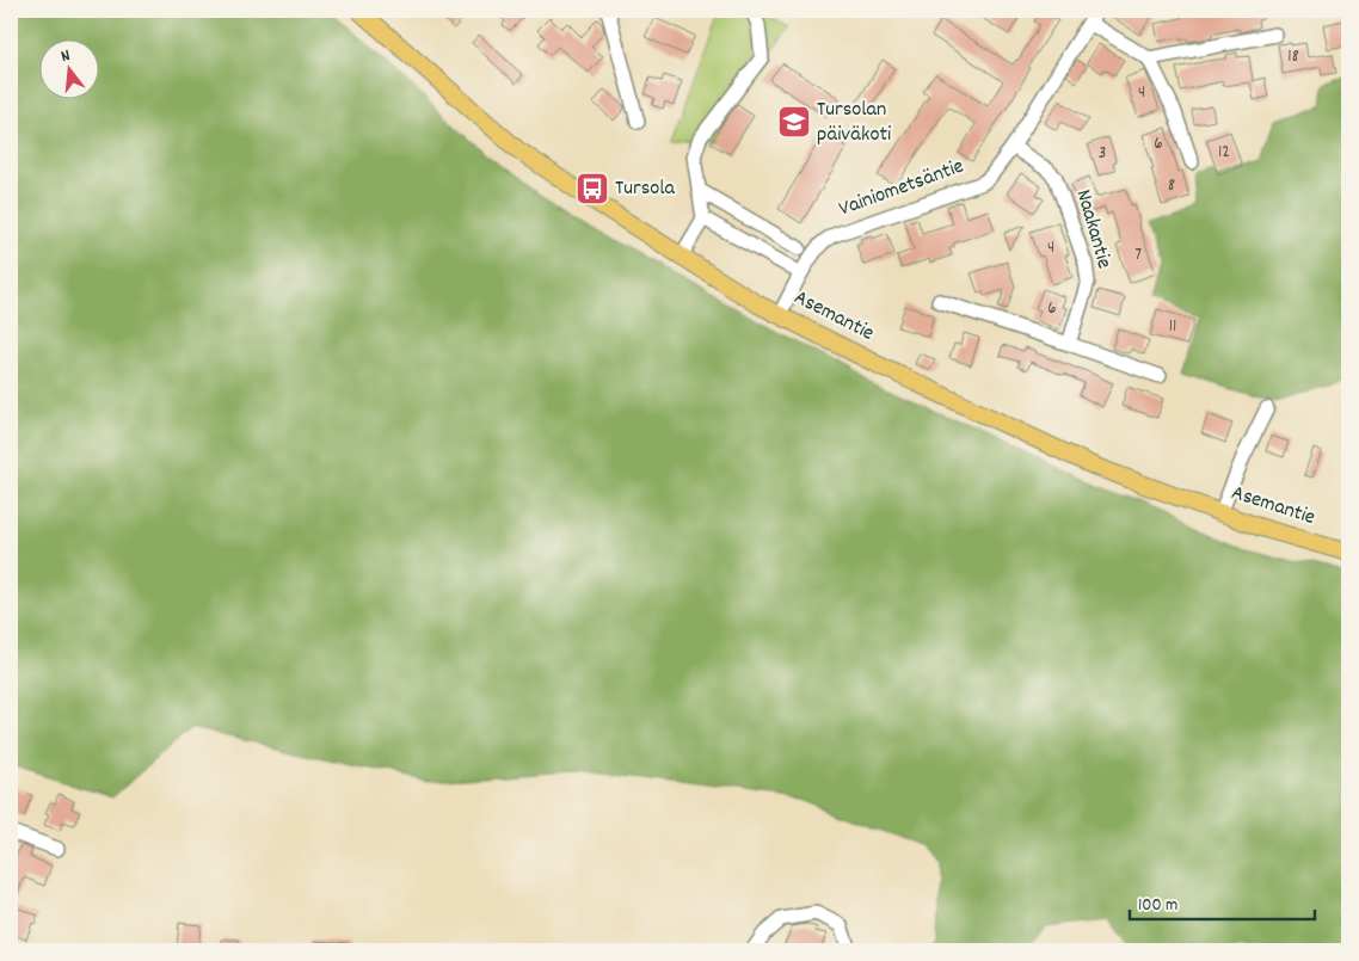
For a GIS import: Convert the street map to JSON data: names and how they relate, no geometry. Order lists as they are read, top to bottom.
{
  "streets": {
    "main road": ["Asemantie"],
    "street": ["Vainiometsäntie", "Naakantie"]
  },
  "crossings": [
    ["Vainiometsäntie", "Naakantie"],
    ["Vainiometsäntie", "Asemantie"]
  ],
  "places": {
    "school or university": ["Tursolan päiväkoti"],
    "bus stop": ["Tursola"]
  },
  "house_numbers": [
    "18",
    "4",
    "6",
    "12",
    "3",
    "8",
    "4",
    "7",
    "6",
    "11"
  ],
  "scale_bar": "100 m",
  "north": "top"
}
